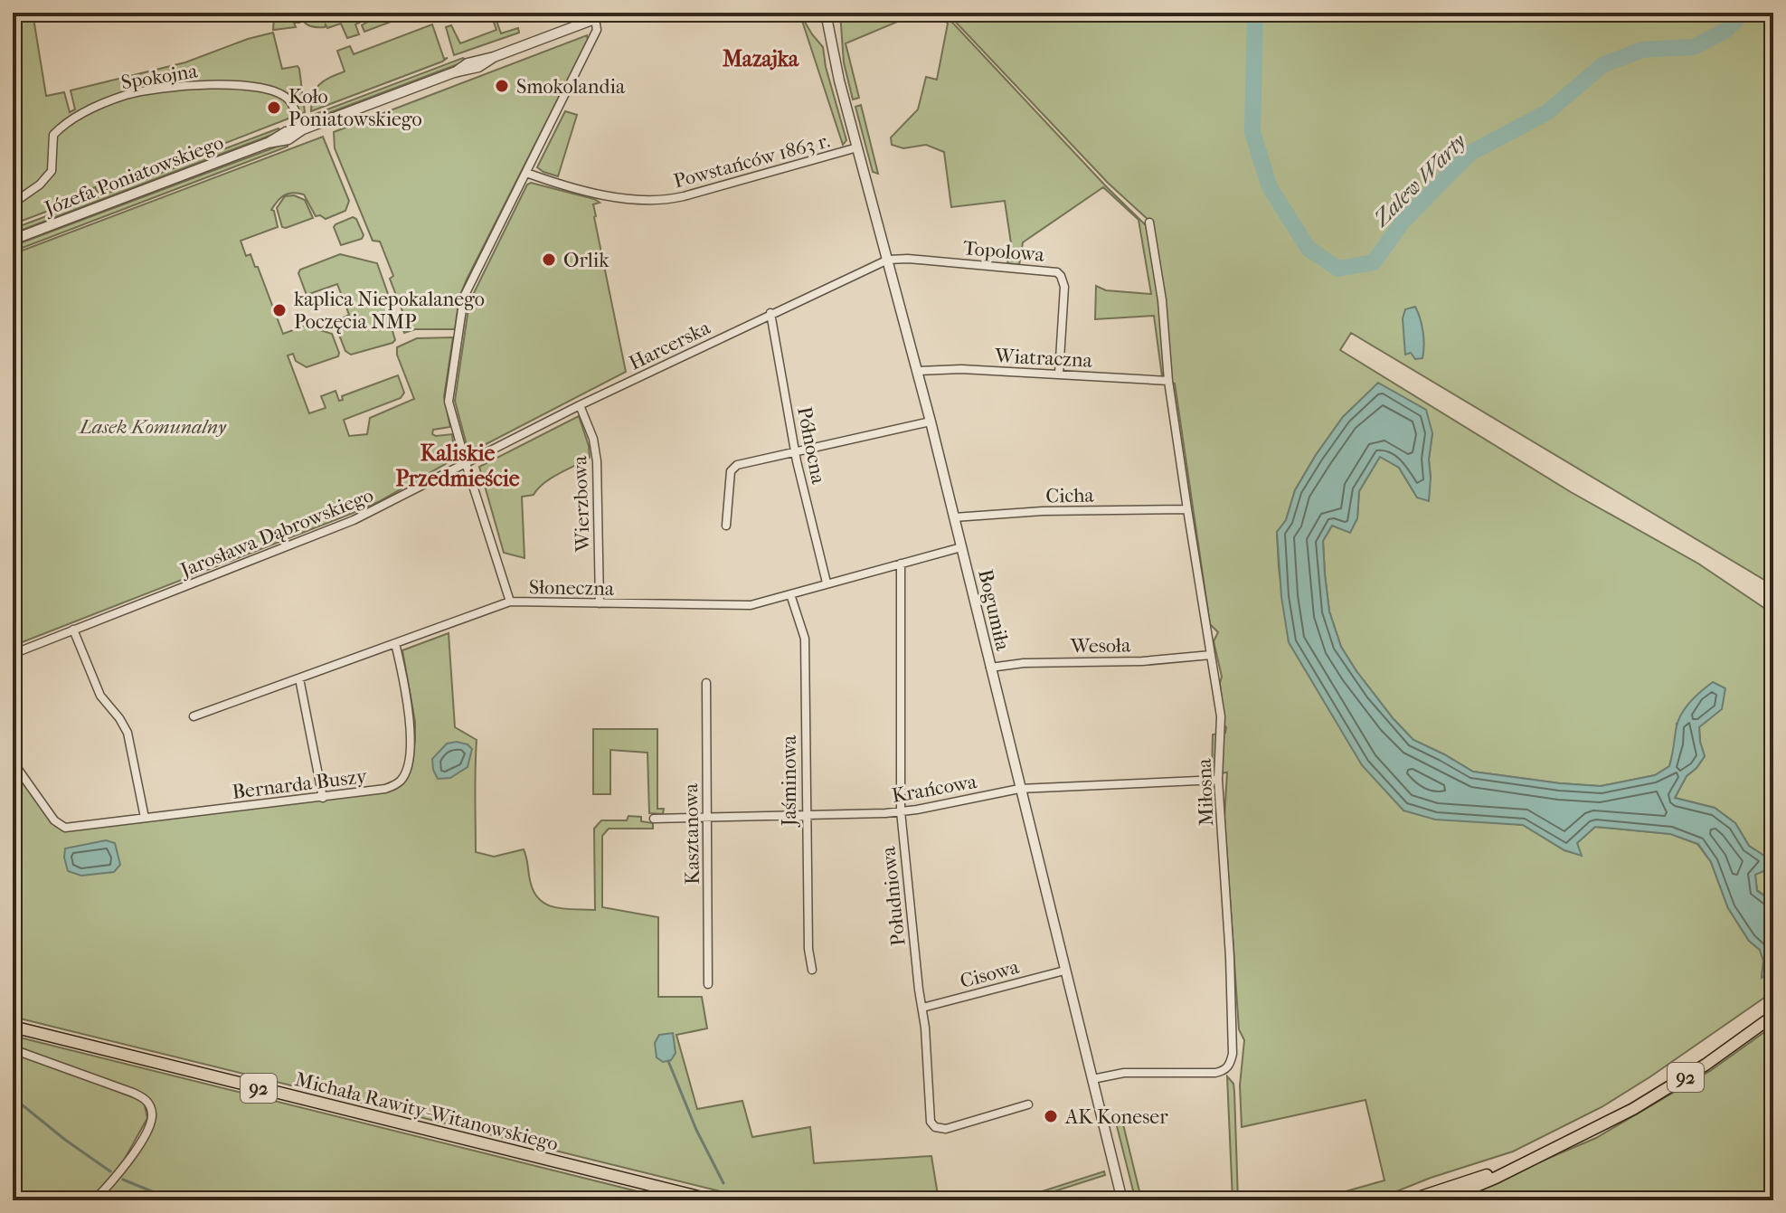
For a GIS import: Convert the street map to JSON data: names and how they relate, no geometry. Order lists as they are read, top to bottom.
{
  "streets": {
    "main road": ["92", "Michała Rawity-Witanowskiego"],
    "street": [
      "Spokojna",
      "Powstańców 1863 r.",
      "Józefa Poniatowskiego",
      "Topolowa",
      "Harcerska",
      "Wiatraczna",
      "Północna",
      "Cicha",
      "Wierzbowa",
      "Jarosława Dąbrowskiego",
      "Słoneczna",
      "Bogumiła",
      "Wesoła",
      "Jaśminowa",
      "Bernarda Buszy",
      "Krańcowa",
      "Miłosna",
      "Kasztanowa",
      "Południowa",
      "Cisowa"
    ]
  },
  "crossings": [
    ["Spokojna", "Józefa Poniatowskiego"],
    ["Powstańców 1863 r.", "Bogumiła"],
    ["Topolowa", "Harcerska"],
    ["Topolowa", "Wiatraczna"],
    ["Topolowa", "Bogumiła"],
    ["Harcerska", "Północna"],
    ["Harcerska", "Wierzbowa"],
    ["Harcerska", "Jarosława Dąbrowskiego"],
    ["Harcerska", "Bogumiła"],
    ["Wiatraczna", "Bogumiła"],
    ["Wiatraczna", "Miłosna"],
    ["Północna", "Słoneczna"],
    ["Cicha", "Bogumiła"],
    ["Cicha", "Miłosna"],
    ["Wierzbowa", "Słoneczna"],
    ["Słoneczna", "Bogumiła"],
    ["Słoneczna", "Jaśminowa"],
    ["Słoneczna", "Bernarda Buszy"],
    ["Słoneczna", "Południowa"],
    ["Bogumiła", "Wesoła"],
    ["Bogumiła", "Krańcowa"],
    ["Bogumiła", "Miłosna"],
    ["Bogumiła", "Cisowa"],
    ["Wesoła", "Miłosna"],
    ["Jaśminowa", "Krańcowa"],
    ["Krańcowa", "Miłosna"],
    ["Krańcowa", "Kasztanowa"],
    ["Krańcowa", "Południowa"],
    ["Południowa", "Cisowa"]
  ],
  "districts": ["Mazajka", "Kaliskie Przedmieście"],
  "water": ["Zalew Warty"],
  "parks": ["Lasek Komunalny"],
  "places": [
    "Smokolandia",
    "Koło Poniatowskiego",
    "Orlik",
    "kaplica Niepokalanego Poczęcia NMP",
    "AK Koneser"
  ]
}
